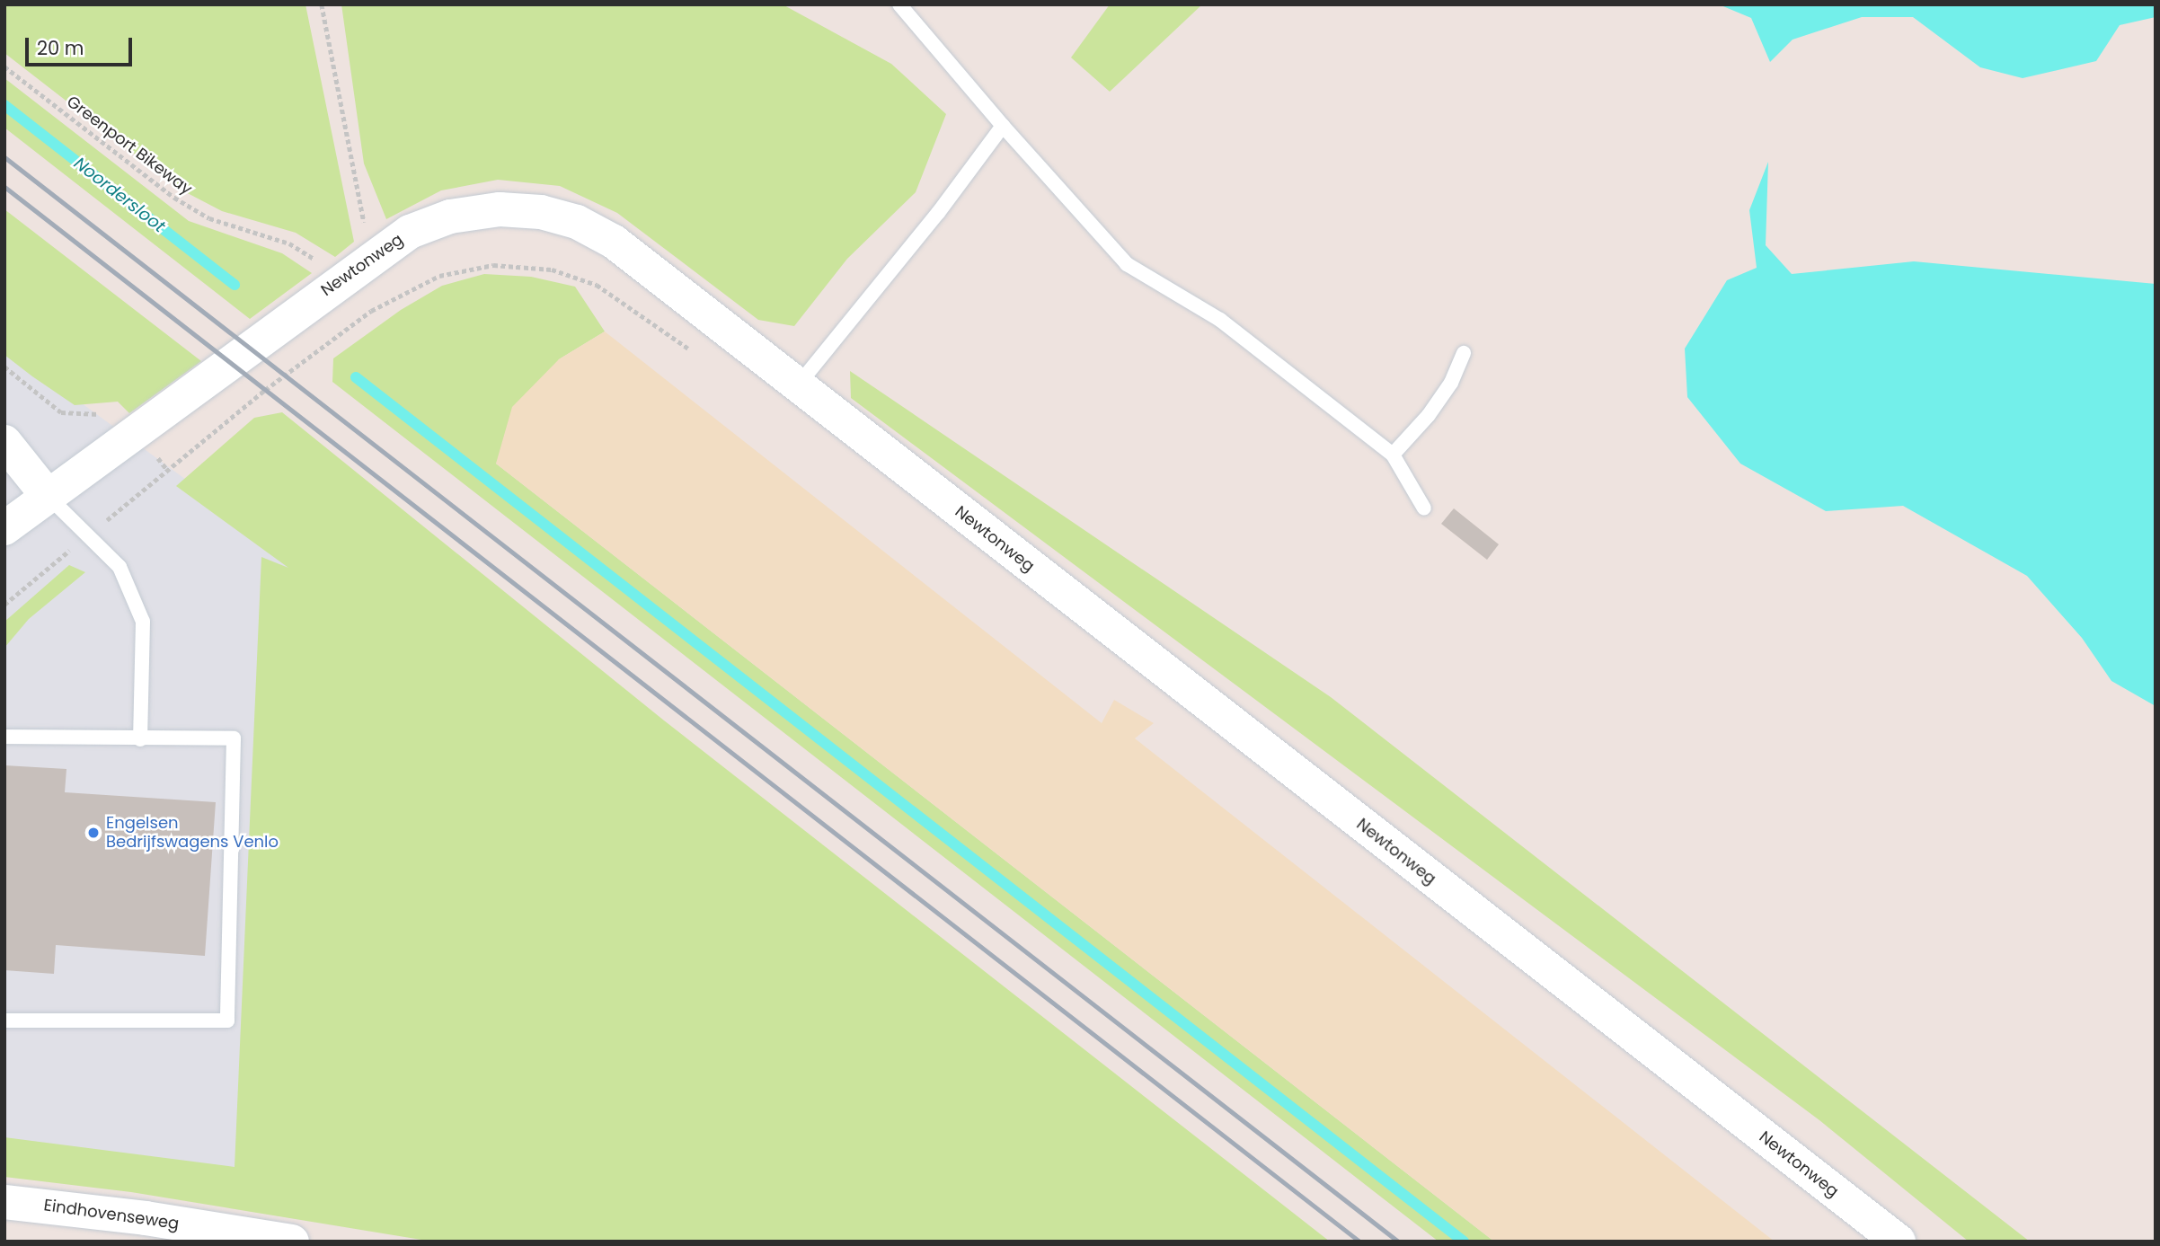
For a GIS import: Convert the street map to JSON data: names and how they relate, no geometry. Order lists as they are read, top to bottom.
{
  "streets": {
    "street": ["Newtonweg", "Eindhovenseweg"],
    "path": ["Greenport Bikeway"]
  },
  "crossings": [
    ["Greenport Bikeway", "Newtonweg"]
  ],
  "water": ["Noordersloot"],
  "places": ["Engelsen Bedrijfswagens Venlo"],
  "scale_bar": "20 m"
}
